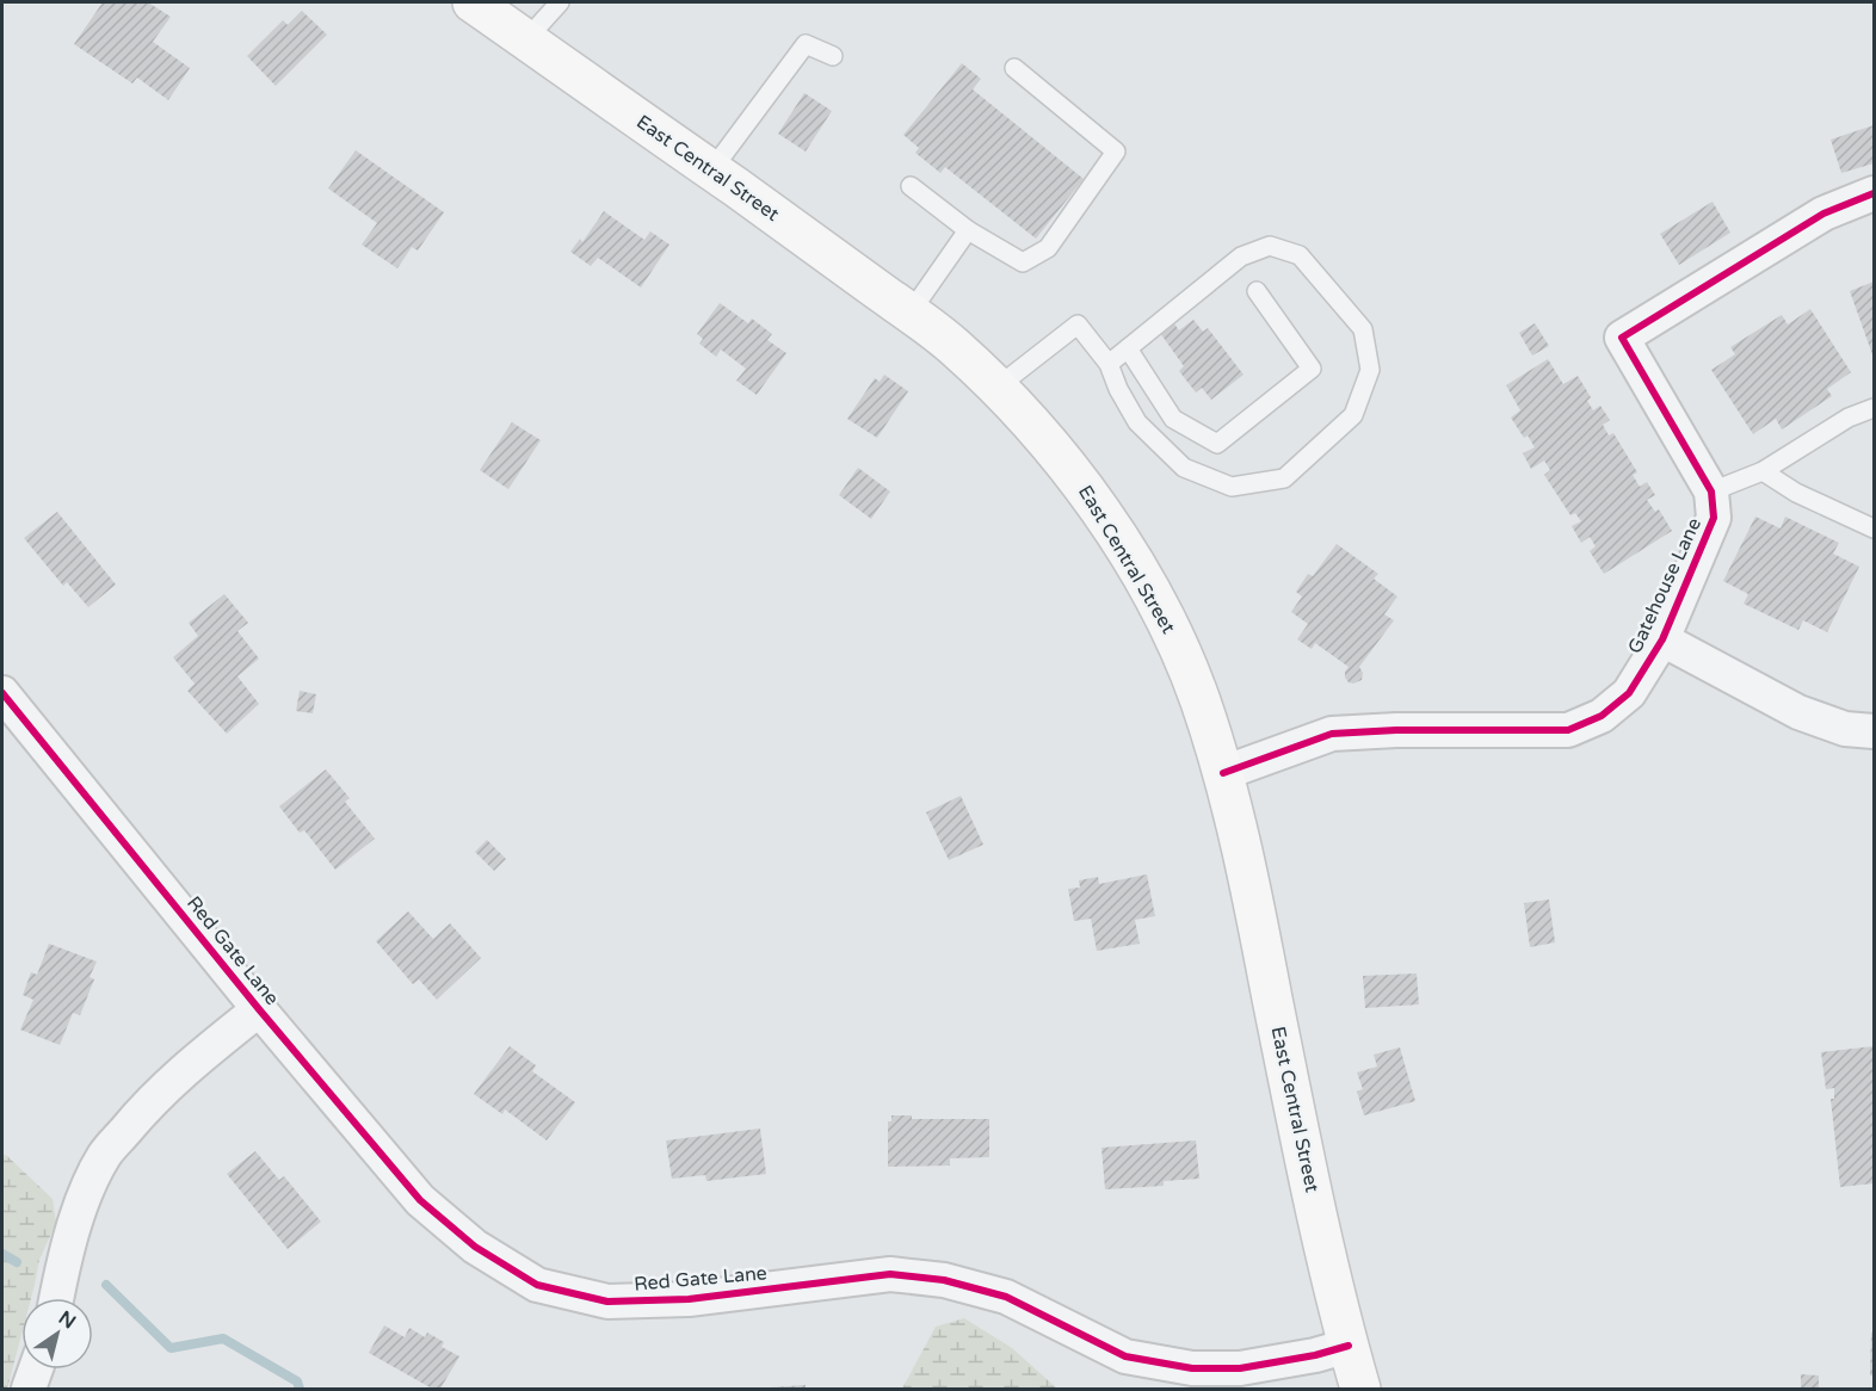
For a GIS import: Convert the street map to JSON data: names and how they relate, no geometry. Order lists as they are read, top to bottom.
{
  "streets": {
    "main road": ["East Central Street"],
    "street": ["Gatehouse Lane", "Red Gate Lane"]
  },
  "crossings": [
    ["East Central Street", "Gatehouse Lane"],
    ["East Central Street", "Red Gate Lane"]
  ],
  "north": "top right"
}
